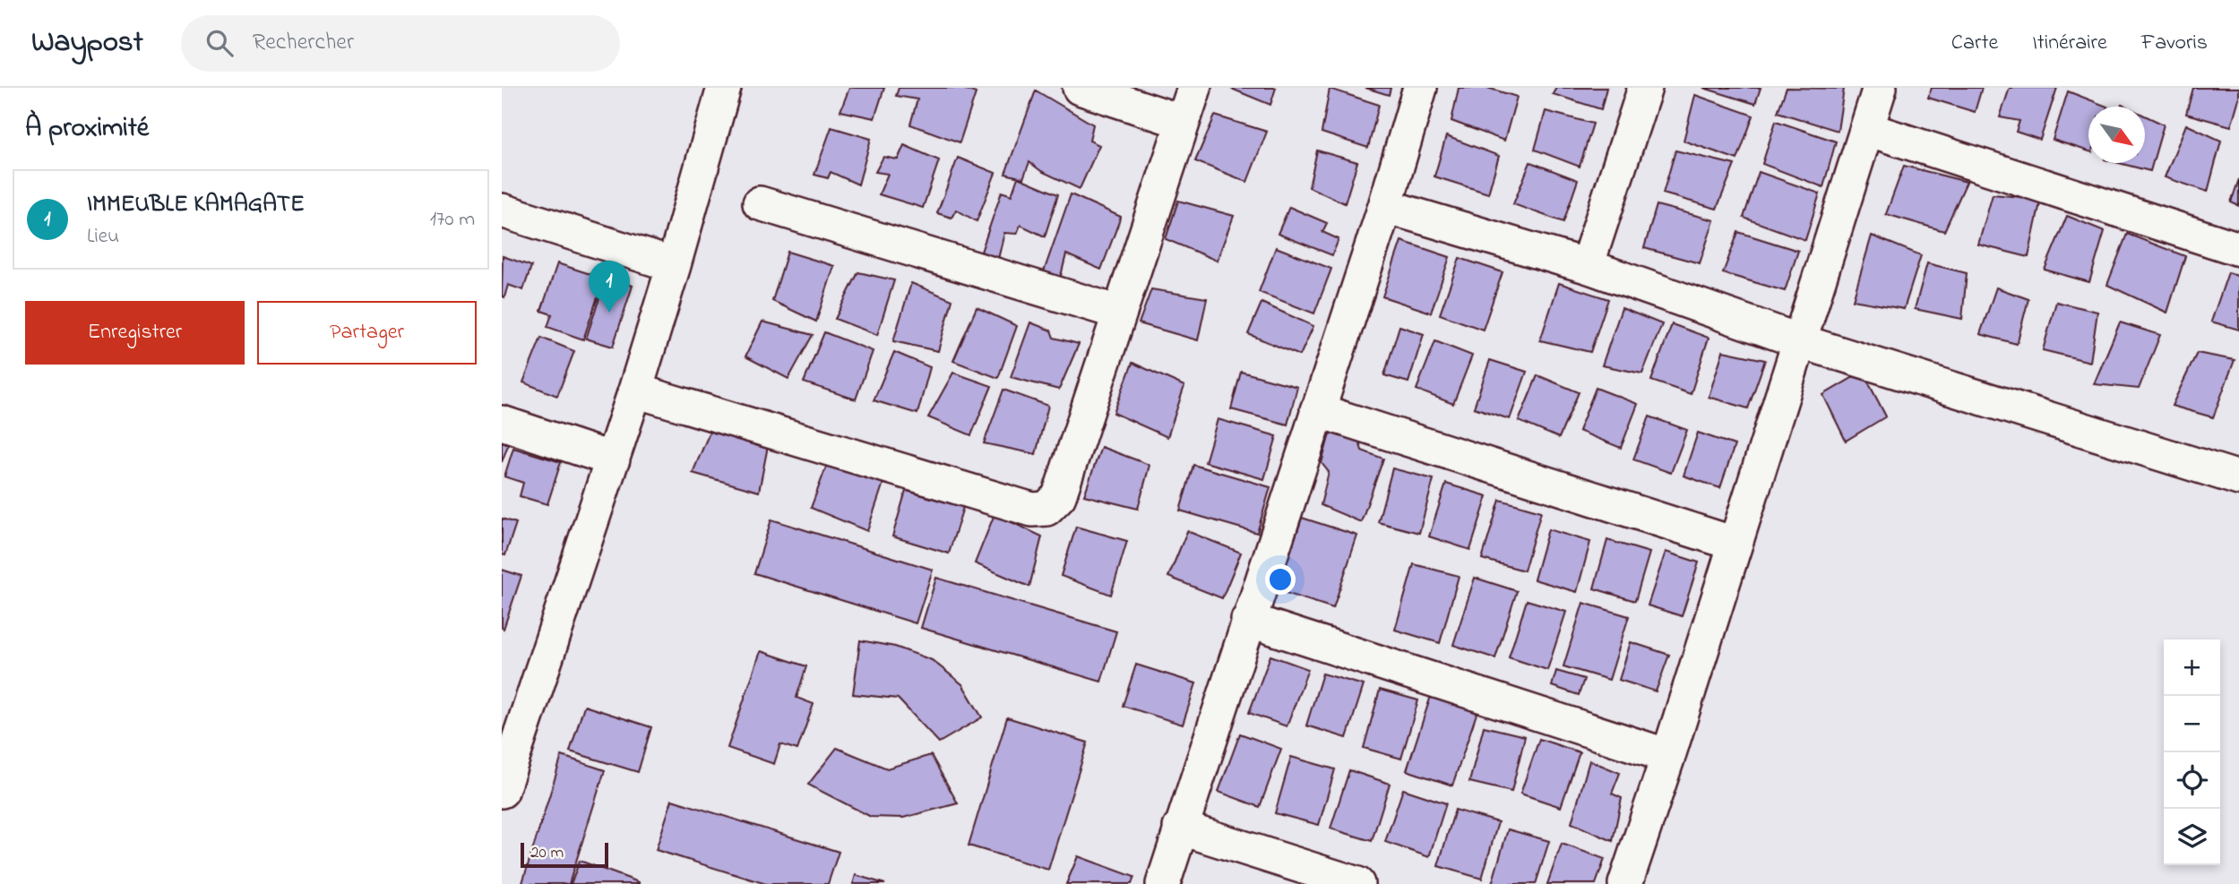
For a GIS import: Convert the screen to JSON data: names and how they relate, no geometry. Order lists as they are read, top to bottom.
{
  "scale_bar": "20 m",
  "north": "bottom right",
  "page": {
    "header": "Waypost",
    "search": "Rechercher",
    "nav": ["Carte", "Itinéraire", "Favoris"],
    "heading": "À proximité",
    "list": [
      {
        "mark": "1",
        "name": "IMMEUBLE KAMAGATE",
        "note": "Lieu",
        "value": "170 m"
      }
    ],
    "pins": "1",
    "buttons": ["Enregistrer", "Partager"],
    "map_buttons": ["+", "−"],
    "scale": "20 m"
  }
}
